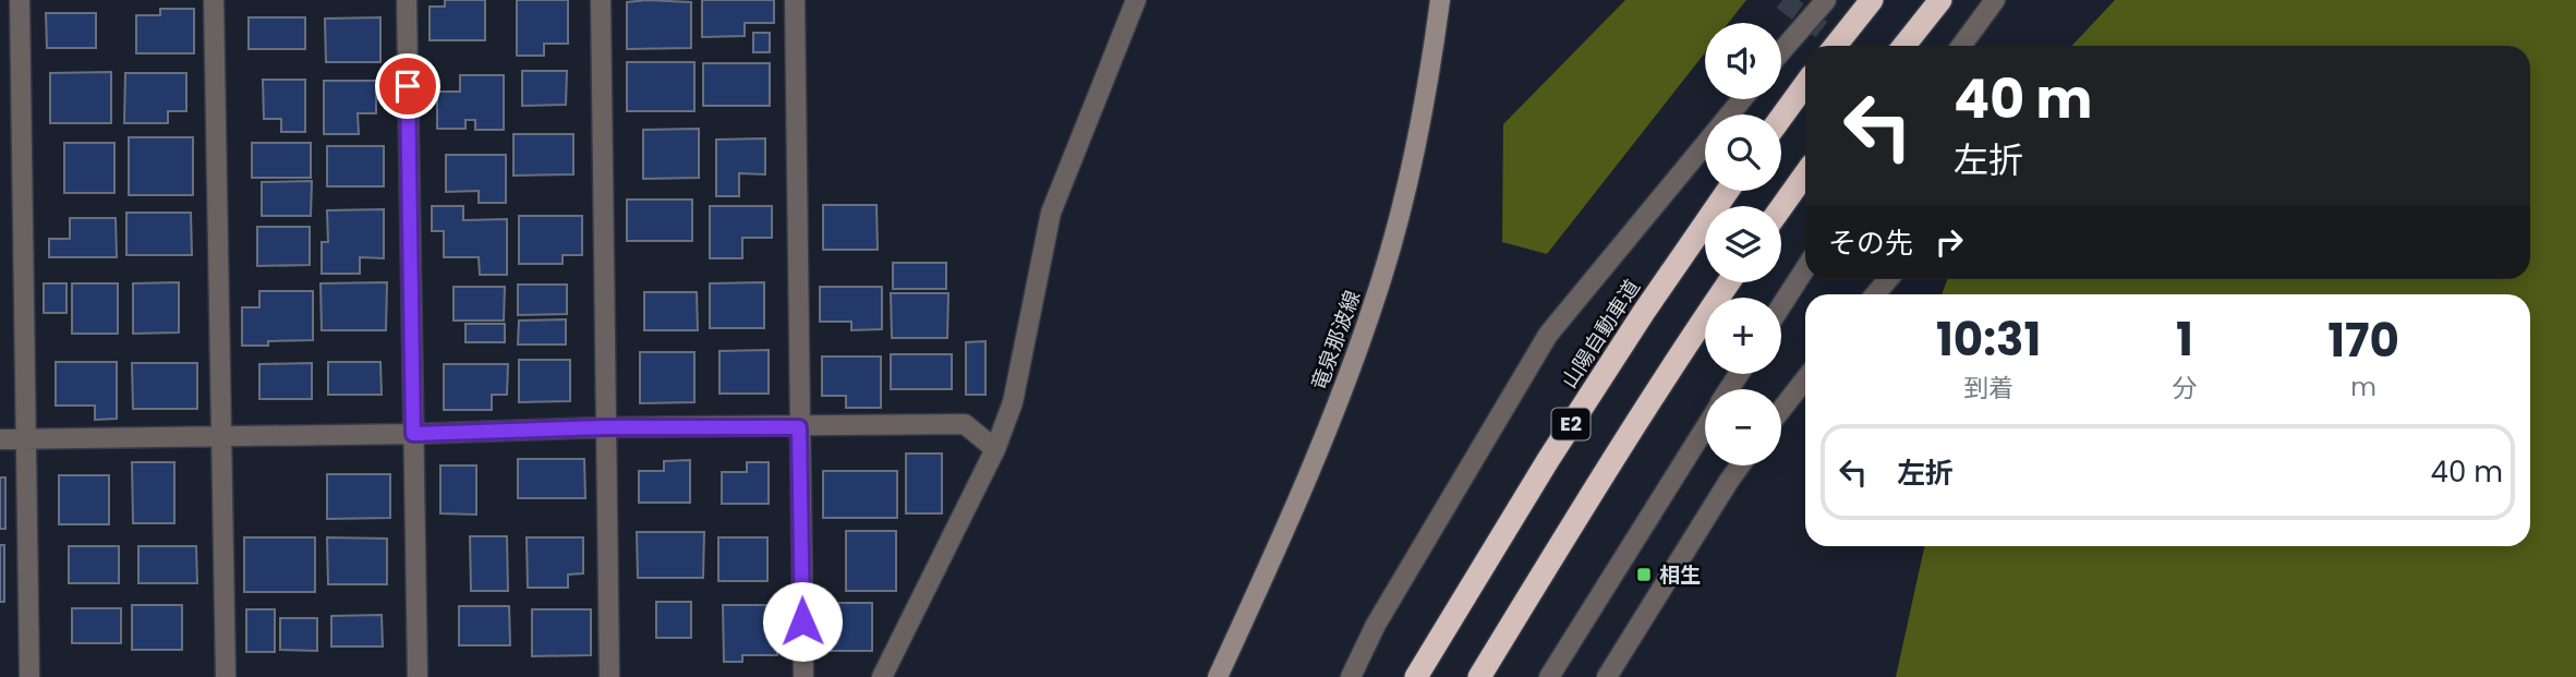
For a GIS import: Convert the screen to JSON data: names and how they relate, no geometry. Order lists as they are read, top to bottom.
{
  "streets": {
    "highway": ["山陽自動車道", "E2"],
    "main road": ["竜泉那波線"]
  },
  "places": {
    "transit": ["相生"]
  },
  "page": {
    "map_buttons": ["+", "−"],
    "turn": ["40 m", "左折"],
    "then": "その先",
    "eta": [
      "10:31",
      "到着",
      "1",
      "分",
      "170",
      "m"
    ],
    "list": [
      {
        "name": "左折",
        "value": "40 m"
      }
    ]
  }
}
